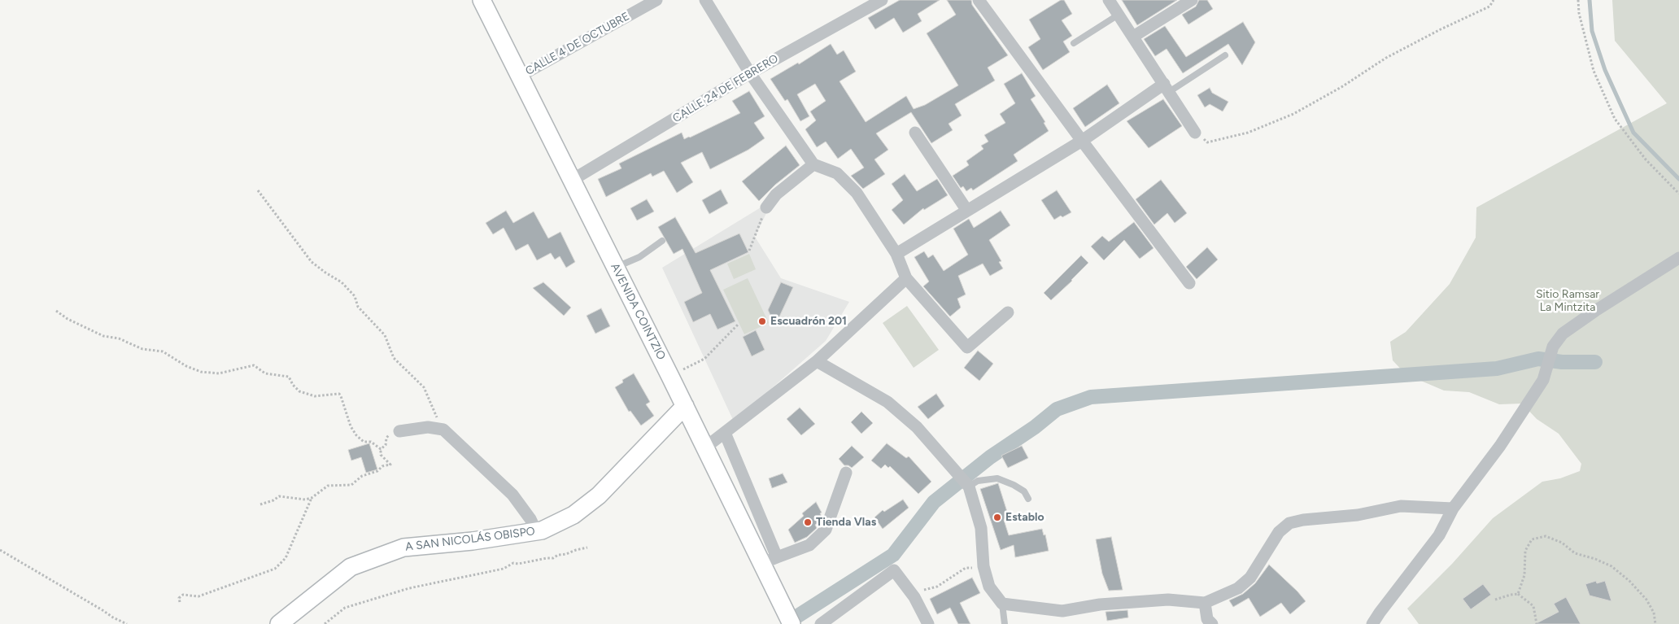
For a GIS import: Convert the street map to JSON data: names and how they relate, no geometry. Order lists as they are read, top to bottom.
{
  "streets": {
    "main road": ["AVENIDA COINTZIO", "A SAN NICOLÁS OBISPO"],
    "street": ["CALLE 4 DE OCTUBRE", "CALLE 24 DE FEBRERO"]
  },
  "crossings": [
    ["CALLE 4 DE OCTUBRE", "AVENIDA COINTZIO"],
    ["CALLE 24 DE FEBRERO", "AVENIDA COINTZIO"],
    ["AVENIDA COINTZIO", "A SAN NICOLÁS OBISPO"]
  ],
  "parks": ["Sitio Ramsar La Mintzita"],
  "places": ["Escuadrón 201", "Establo", "Tienda Vlas"]
}
